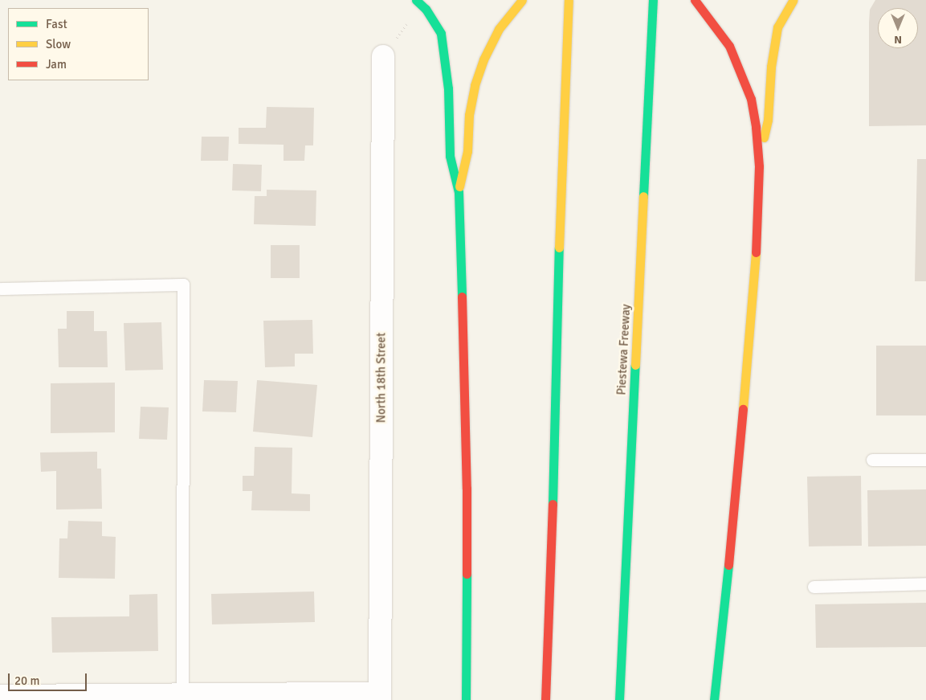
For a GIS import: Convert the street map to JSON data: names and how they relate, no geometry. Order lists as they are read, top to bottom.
{
  "streets": {
    "highway": ["Piestewa Freeway"],
    "street": ["North 18th Street"]
  },
  "legend": ["Fast", "Slow", "Jam"],
  "scale_bar": "20 m",
  "north": "bottom"
}
